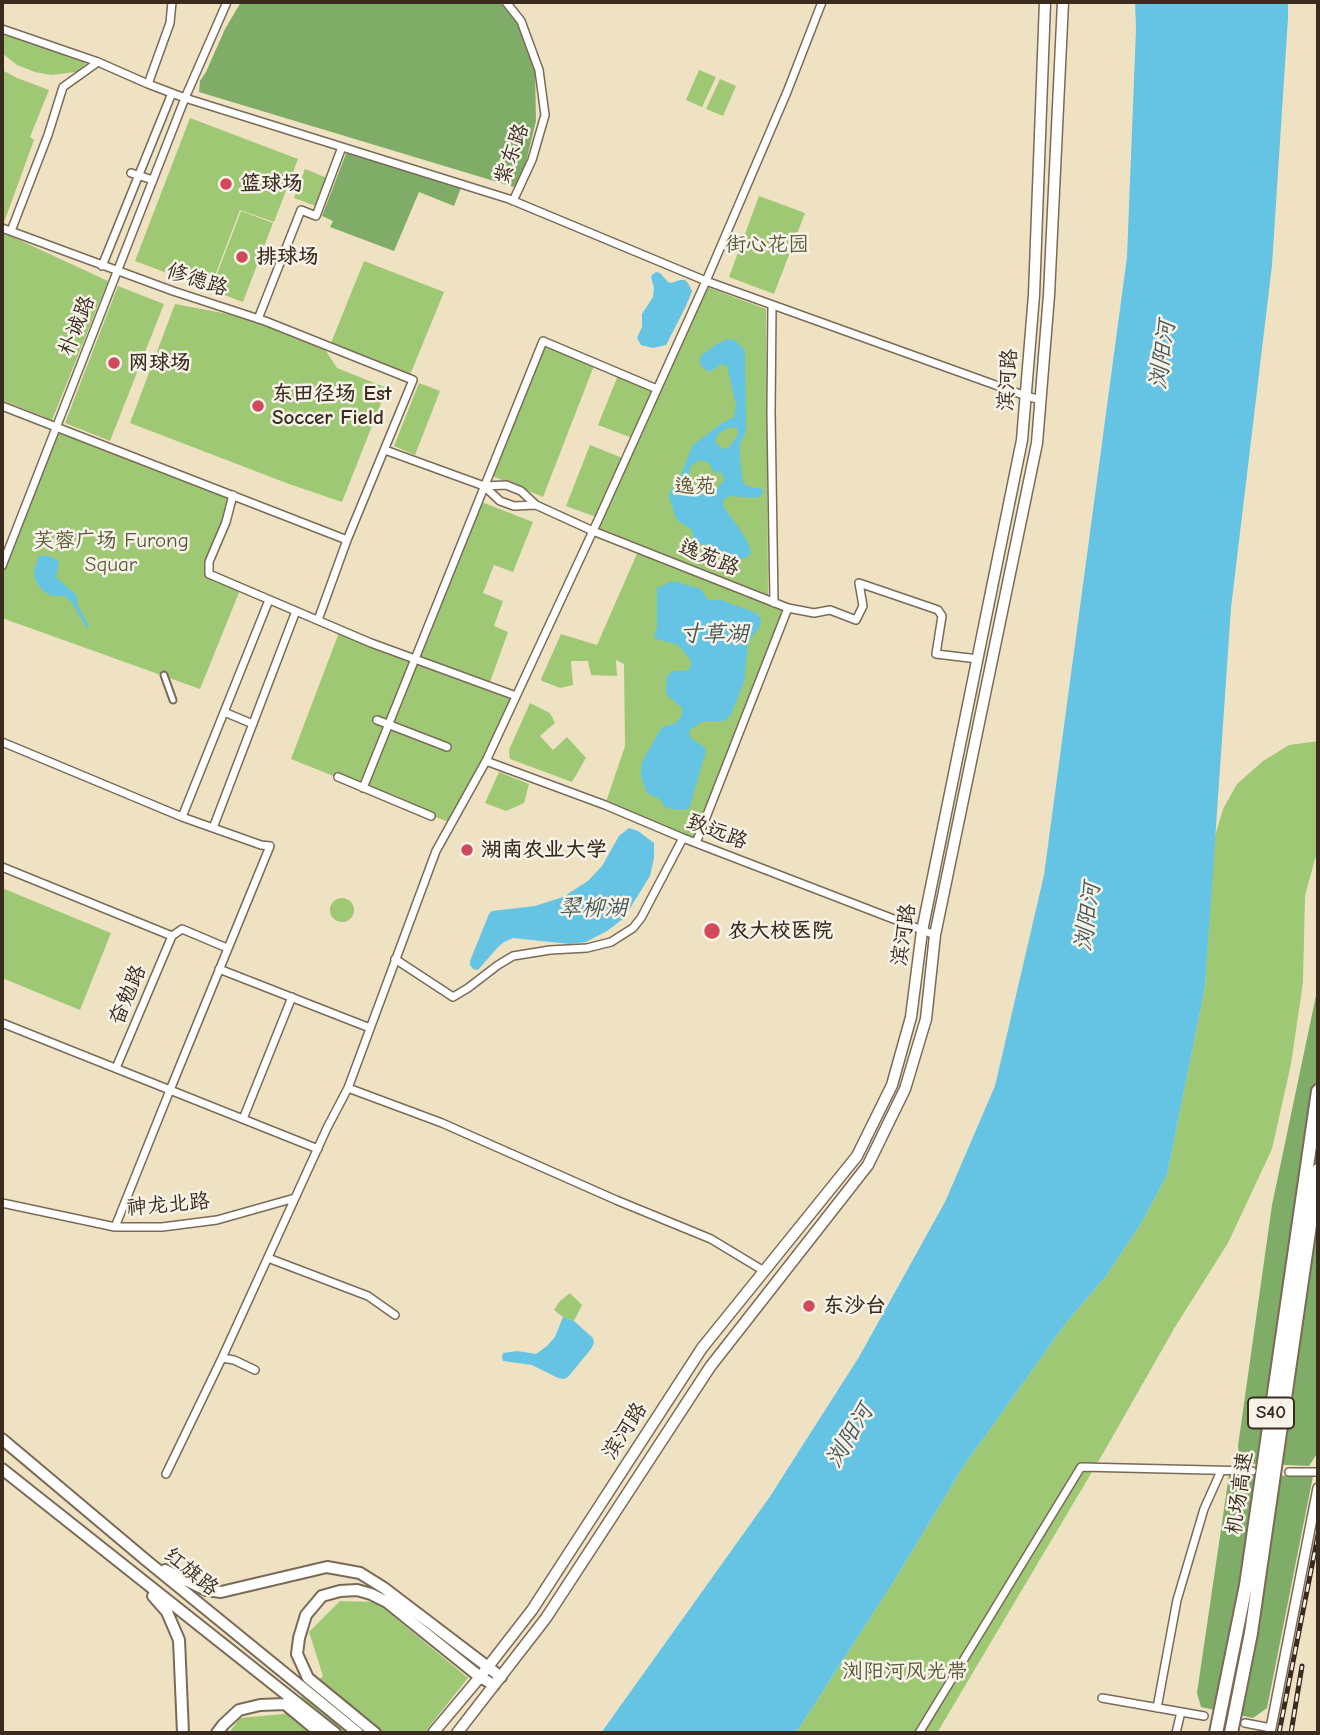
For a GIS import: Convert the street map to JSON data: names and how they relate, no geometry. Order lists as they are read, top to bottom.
{
  "streets": {
    "highway": ["S40", "机场高速"],
    "main road": ["滨河路", "红旗路"],
    "street": [
      "紫东路",
      "修德路",
      "朴诚路",
      "逸苑路",
      "致远路",
      "奋勉路",
      "神龙北路"
    ]
  },
  "crossings": [
    ["修德路", "朴诚路"],
    ["修德路", "逸苑路"],
    ["滨河路", "逸苑路"],
    ["滨河路", "致远路"]
  ],
  "water": ["浏阳河", "寸草湖", "翠柳湖"],
  "parks": [
    "街心花园",
    "逸苑",
    "芙蓉广场 Furong Squar",
    "浏阳河风光带"
  ],
  "places": [
    "篮球场",
    "排球场",
    "网球场",
    "东田径场 Est Soccer Field",
    "湖南农业大学",
    "农大校医院",
    "东沙台"
  ]
}
